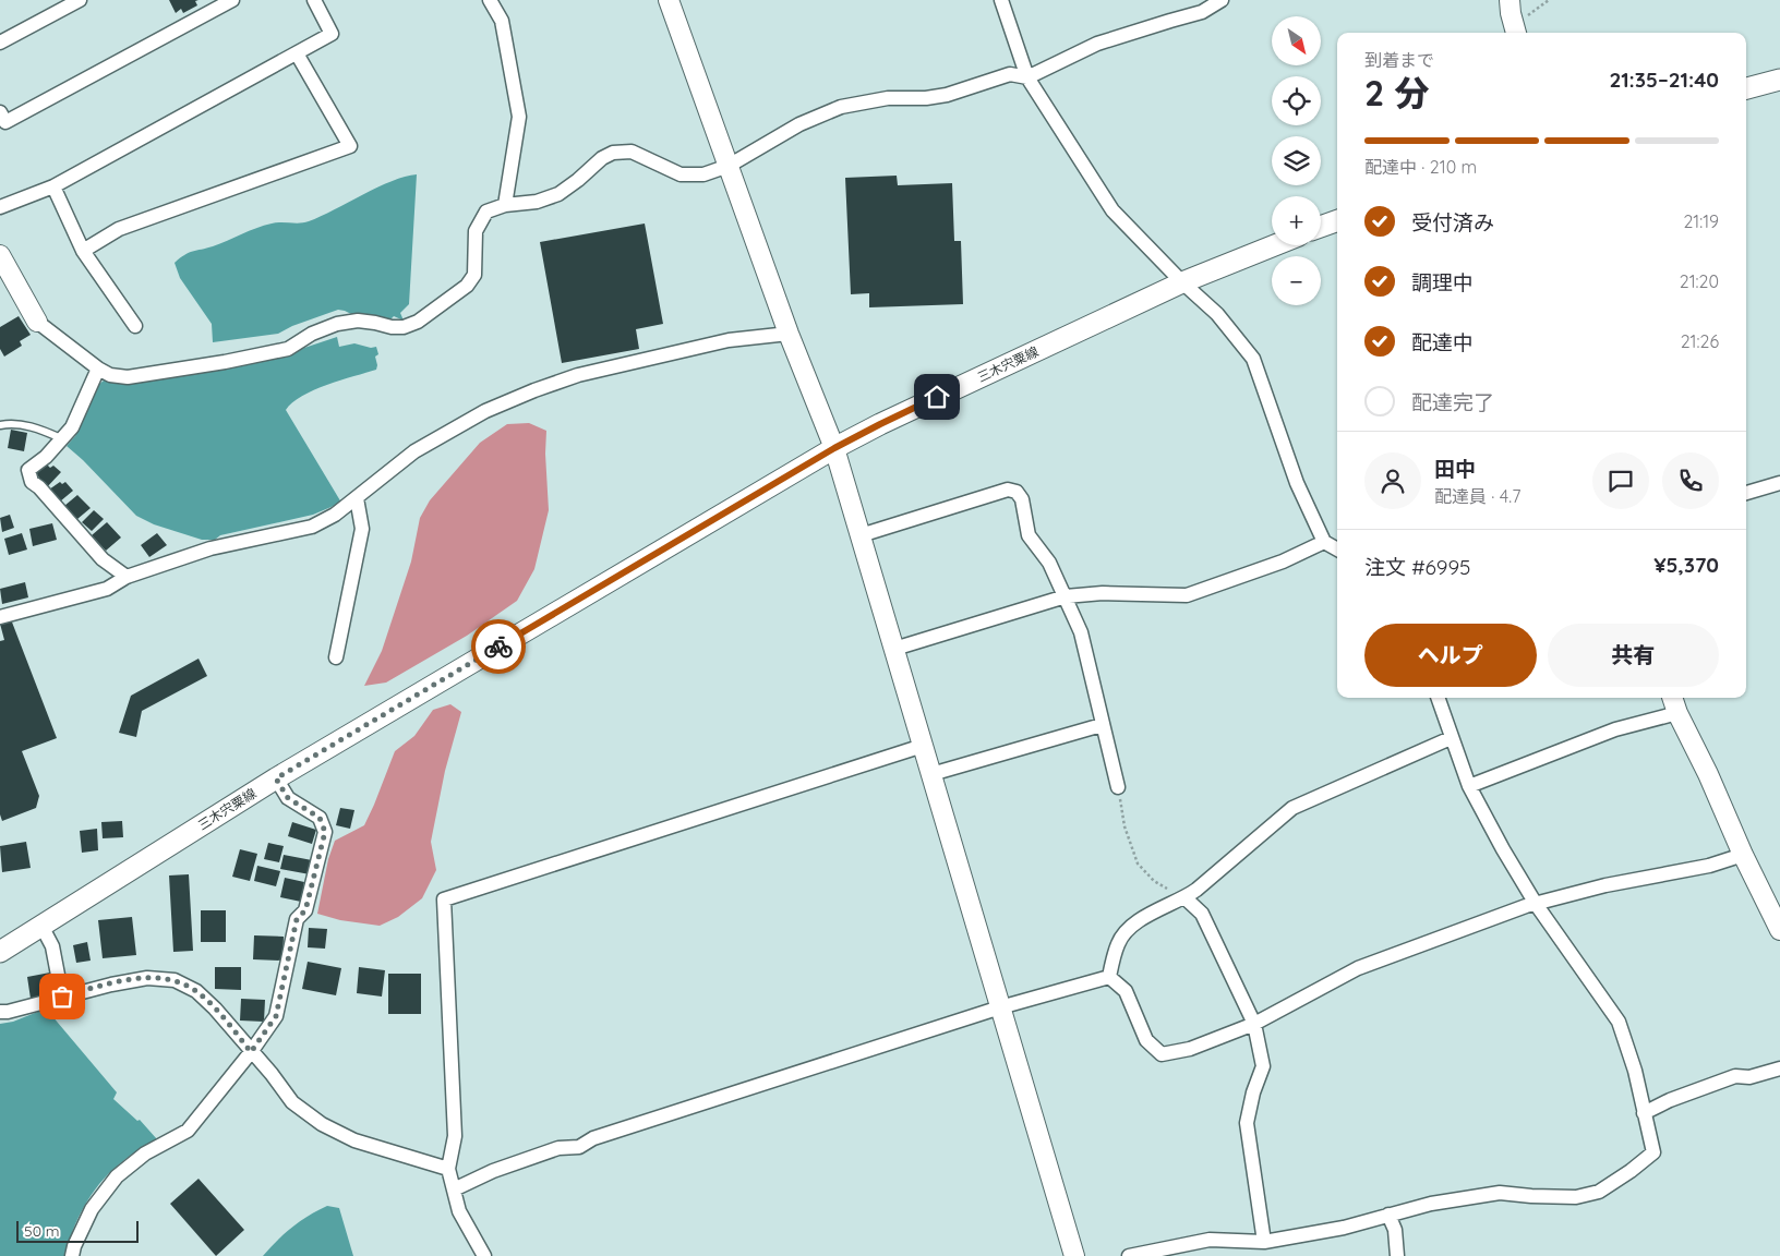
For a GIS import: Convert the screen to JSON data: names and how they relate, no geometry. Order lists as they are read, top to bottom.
{
  "streets": {
    "main road": ["三木宍粟線"]
  },
  "scale_bar": "50 m",
  "north": "bottom right",
  "page": {
    "map_buttons": ["+", "−"],
    "heading": ["2 分", "到着まで", "21:35–21:40"],
    "panel": [
      "田中",
      "配達員 · 4.7",
      "注文 #6995",
      "¥5,370"
    ],
    "bar": "配達中 · 210 m",
    "list": [
      ["受付済み", "21:19"],
      ["調理中", "21:20"],
      ["配達中", "21:26"],
      "配達完了"
    ],
    "buttons": ["ヘルプ", "共有"],
    "scale": "50 m"
  }
}
